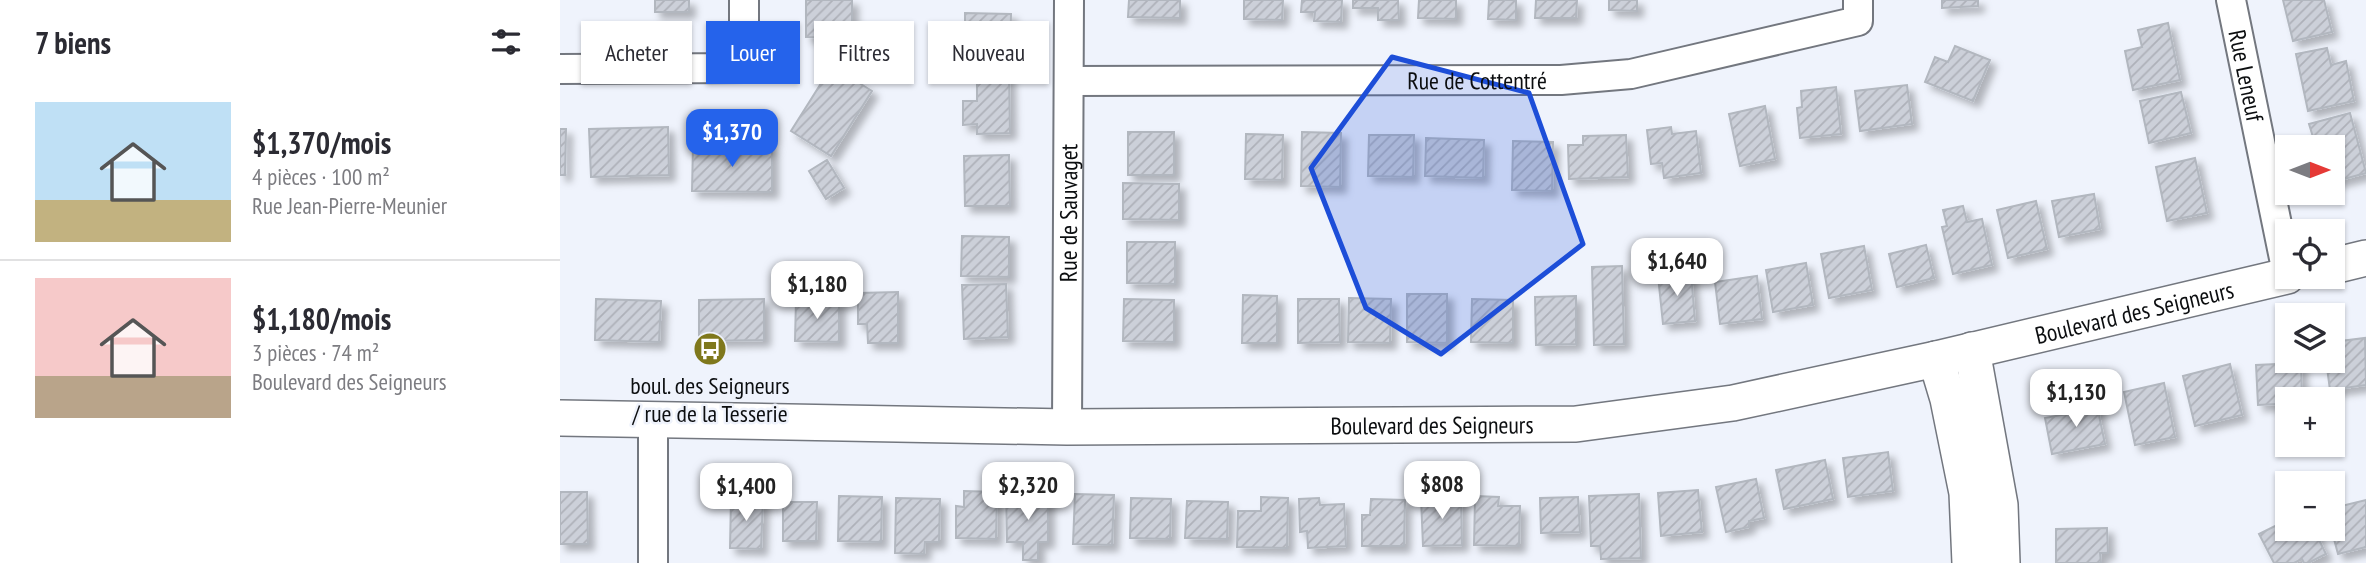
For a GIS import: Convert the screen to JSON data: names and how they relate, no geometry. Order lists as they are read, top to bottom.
{
  "streets": {
    "street": [
      "Rue Leneuf",
      "Rue de Cottentré",
      "Rue de Sauvaget",
      "Boulevard des Seigneurs"
    ]
  },
  "crossings": [
    ["Rue de Cottentré", "Rue de Sauvaget"],
    ["Rue de Sauvaget", "Boulevard des Seigneurs"]
  ],
  "places": {
    "bus stop": ["boul. des Seigneurs / rue de la Tesserie"]
  },
  "north": "right",
  "page": {
    "heading": "7 biens",
    "chip": [
      "Acheter",
      "Louer",
      "Filtres",
      "Nouveau"
    ],
    "list": [
      {
        "name": "$1,370/mois",
        "note": "4 pièces · 100 m² · Rue Jean-Pierre-Meunier"
      },
      {
        "name": "$1,180/mois",
        "note": "3 pièces · 74 m² · Boulevard des Seigneurs"
      }
    ],
    "price": [
      "$1,370",
      "$1,640",
      "$1,180",
      "$1,130",
      "$808",
      "$2,320",
      "$1,400"
    ],
    "map_buttons": ["+", "−"]
  }
}
